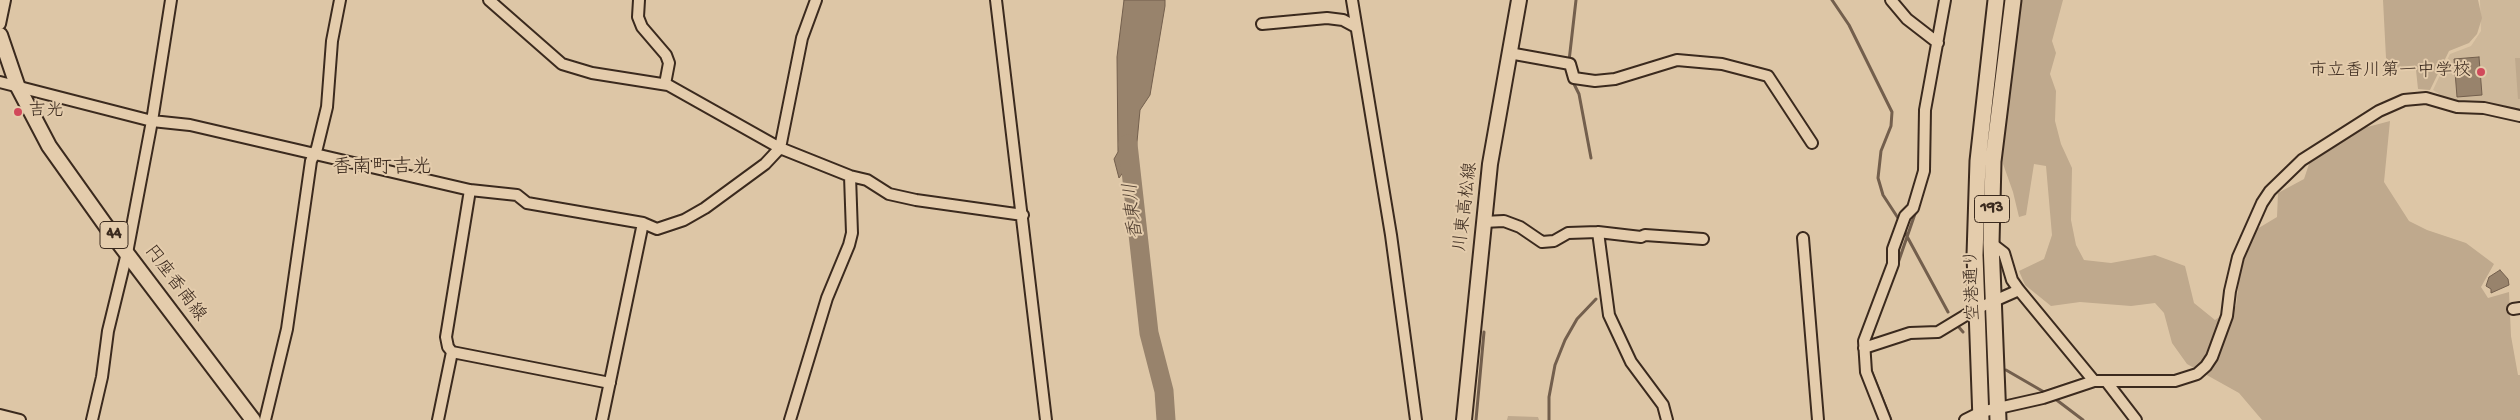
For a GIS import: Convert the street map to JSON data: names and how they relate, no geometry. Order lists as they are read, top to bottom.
{
  "streets": {
    "highway": ["193", "空港通り"],
    "main road": ["川東高松線", "44", "円座香南線"]
  },
  "districts": ["香南町吉光"],
  "water": ["香東川"],
  "places": ["市立香川第一中学校", "吉光"]
}
